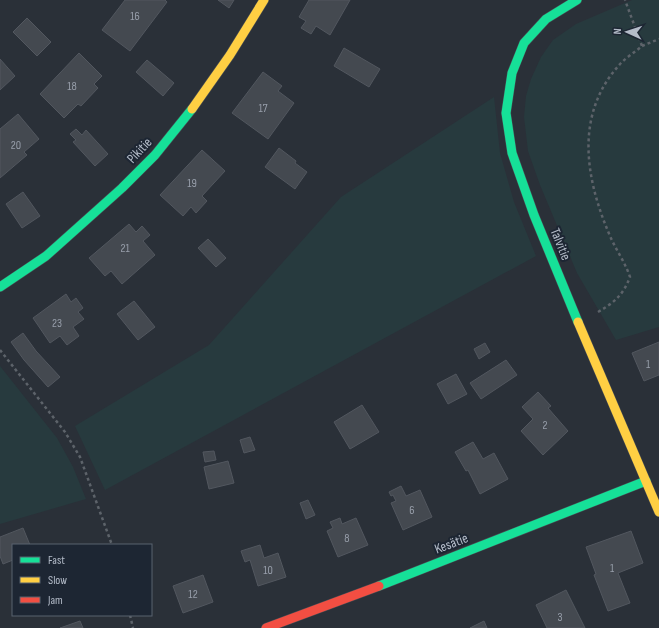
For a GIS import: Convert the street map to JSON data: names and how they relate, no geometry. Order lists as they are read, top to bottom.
{
  "streets": {
    "street": ["Pikitie", "Talvitie", "Kesätie"]
  },
  "crossings": [
    ["Talvitie", "Kesätie"]
  ],
  "house_numbers": [
    "16",
    "18",
    "17",
    "20",
    "19",
    "21",
    "23",
    "1",
    "2",
    "6",
    "8",
    "1",
    "10",
    "12",
    "3"
  ],
  "legend": ["Fast", "Slow", "Jam"],
  "north": "left"
}
